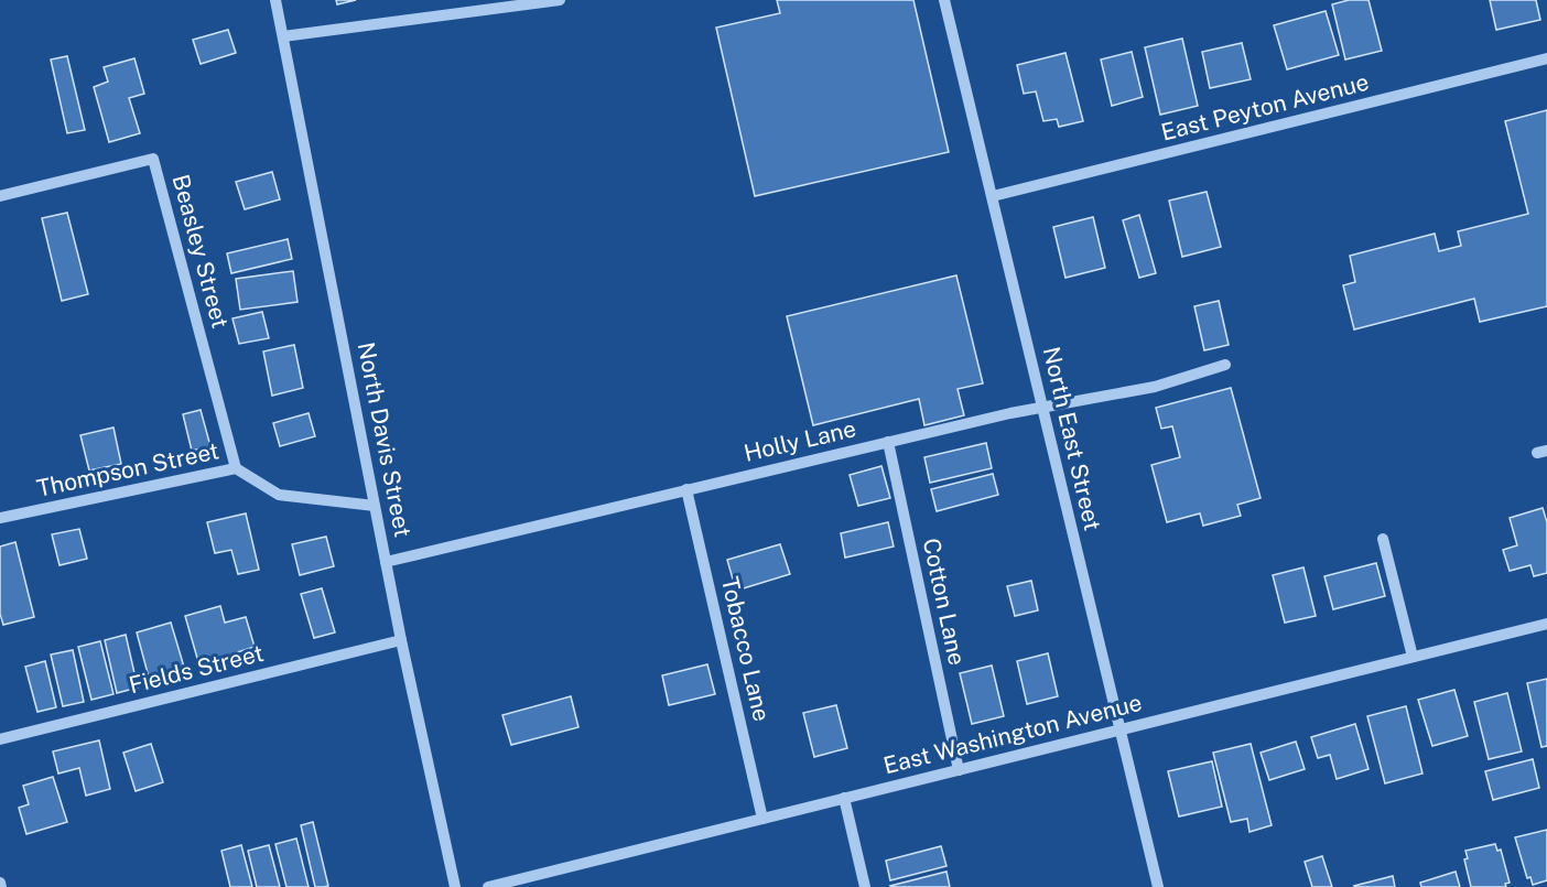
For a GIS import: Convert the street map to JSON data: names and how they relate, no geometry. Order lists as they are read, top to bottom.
{
  "streets": {
    "street": [
      "East Peyton Avenue",
      "Beasley Street",
      "North East Street",
      "North Davis Street",
      "Holly Lane",
      "Thompson Street",
      "Cotton Lane",
      "Tobacco Lane",
      "Fields Street",
      "East Washington Avenue"
    ]
  },
  "crossings": [
    ["East Peyton Avenue", "North East Street"],
    ["Beasley Street", "Thompson Street"],
    ["North East Street", "Holly Lane"],
    ["North East Street", "East Washington Avenue"],
    ["North Davis Street", "Holly Lane"],
    ["North Davis Street", "Thompson Street"],
    ["North Davis Street", "Fields Street"],
    ["Holly Lane", "Cotton Lane"],
    ["Holly Lane", "Tobacco Lane"],
    ["Cotton Lane", "East Washington Avenue"],
    ["Tobacco Lane", "East Washington Avenue"]
  ]
}
